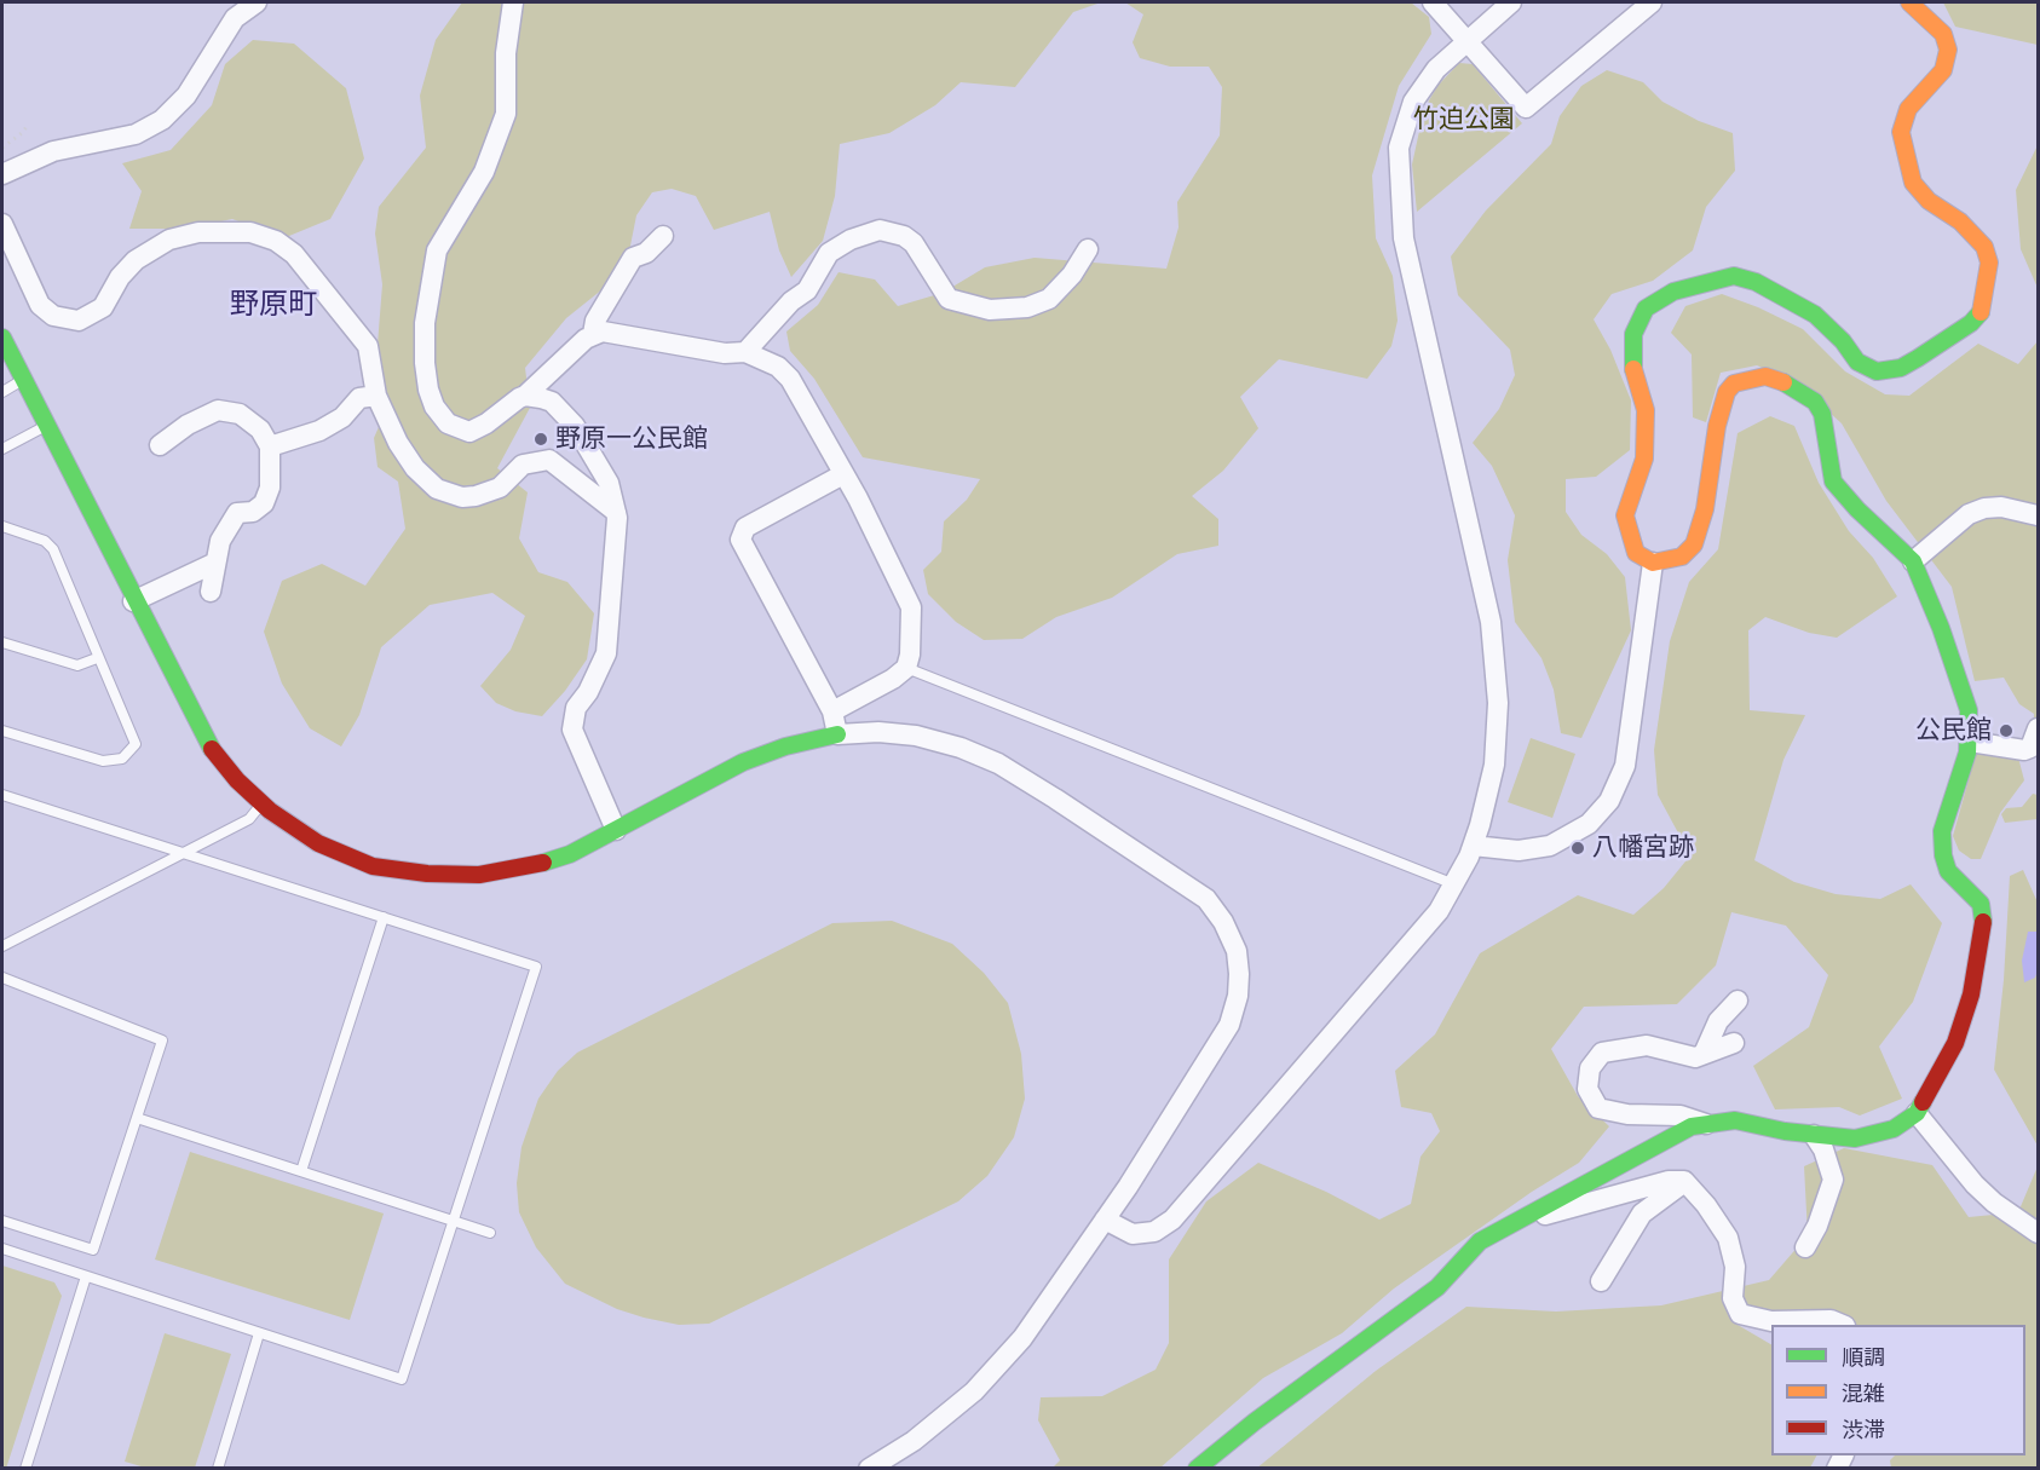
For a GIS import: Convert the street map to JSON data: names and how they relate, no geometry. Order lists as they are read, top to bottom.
{
  "districts": ["野原町"],
  "parks": ["竹迫公園"],
  "places": ["野原一公民館", "公民館", "八幡宮跡"],
  "legend": ["順調", "混雑", "渋滞"]
}
